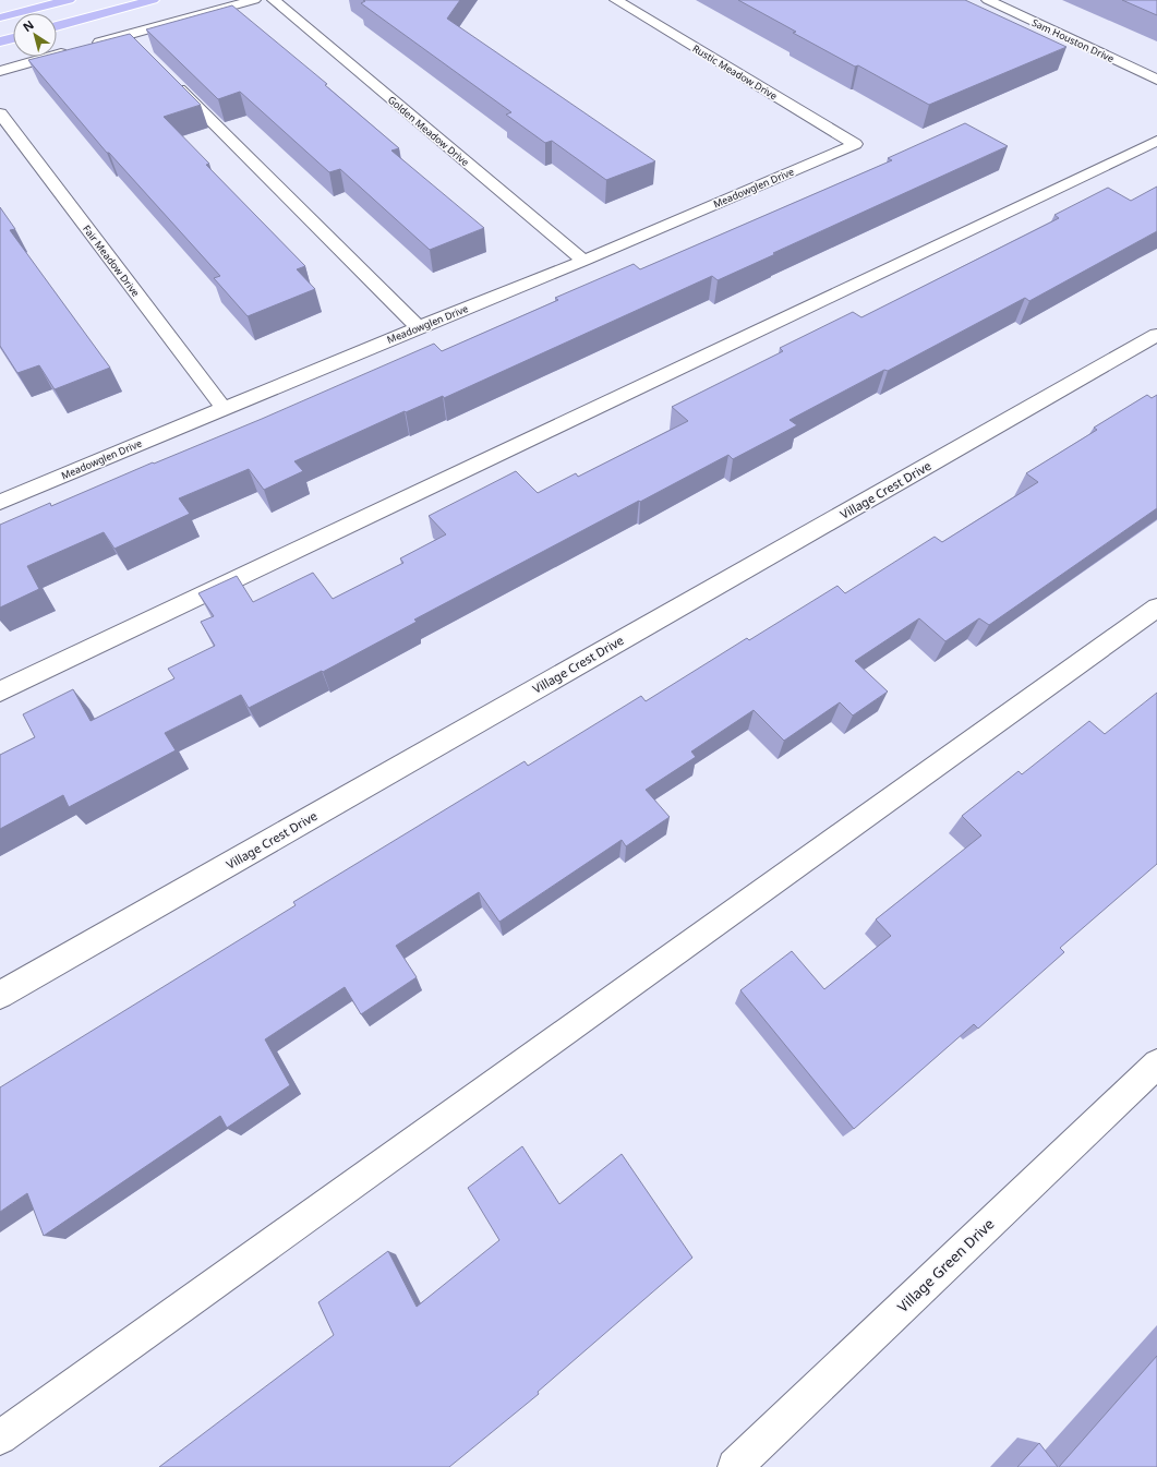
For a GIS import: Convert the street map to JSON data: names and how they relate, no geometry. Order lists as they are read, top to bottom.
{
  "streets": {
    "street": [
      "Sam Houston Drive",
      "Rustic Meadow Drive",
      "Golden Meadow Drive",
      "Meadowglen Drive",
      "Fair Meadow Drive",
      "Village Crest Drive",
      "Village Green Drive"
    ]
  },
  "crossings": [
    ["Rustic Meadow Drive", "Meadowglen Drive"],
    ["Golden Meadow Drive", "Meadowglen Drive"],
    ["Meadowglen Drive", "Fair Meadow Drive"]
  ],
  "north": "top left"
}
